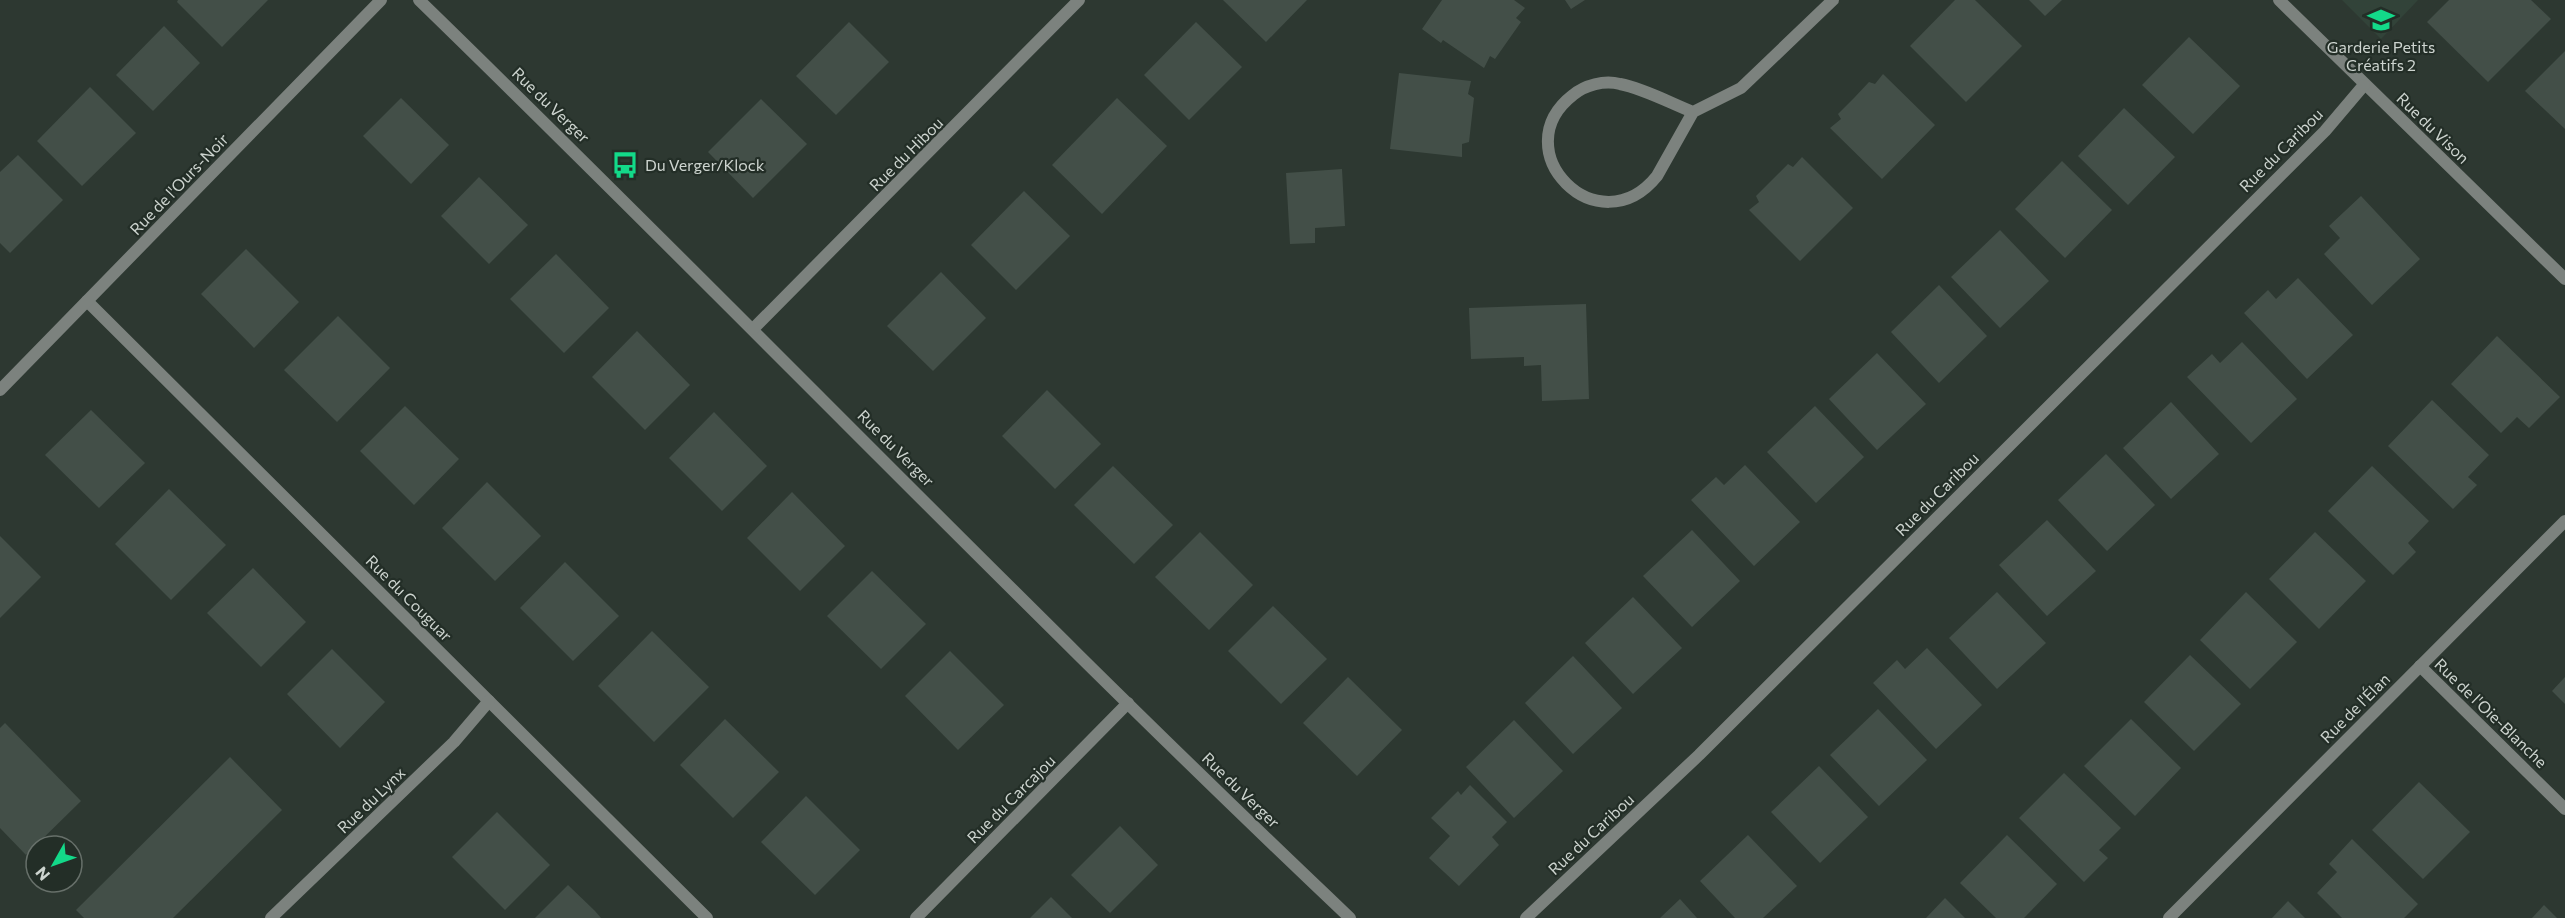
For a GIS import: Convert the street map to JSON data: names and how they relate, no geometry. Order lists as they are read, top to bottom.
{
  "streets": {
    "street": [
      "Rue du Verger",
      "Rue du Vison",
      "Rue du Caribou",
      "Rue du Hibou",
      "Rue de l'Ours-Noir",
      "Rue du Couguar",
      "Rue de l'Élan",
      "Rue de l'Oie-Blanche",
      "Rue du Carcajou",
      "Rue du Lynx"
    ]
  },
  "crossings": [
    ["Rue du Verger", "Rue du Hibou"],
    ["Rue du Verger", "Rue du Carcajou"],
    ["Rue du Vison", "Rue du Caribou"],
    ["Rue de l'Ours-Noir", "Rue du Couguar"],
    ["Rue du Couguar", "Rue du Lynx"],
    ["Rue de l'Élan", "Rue de l'Oie-Blanche"]
  ],
  "places": {
    "school or university": ["Garderie Petits Créatifs 2"],
    "bus stop": ["Du Verger/Klock"]
  },
  "north": "bottom left"
}
